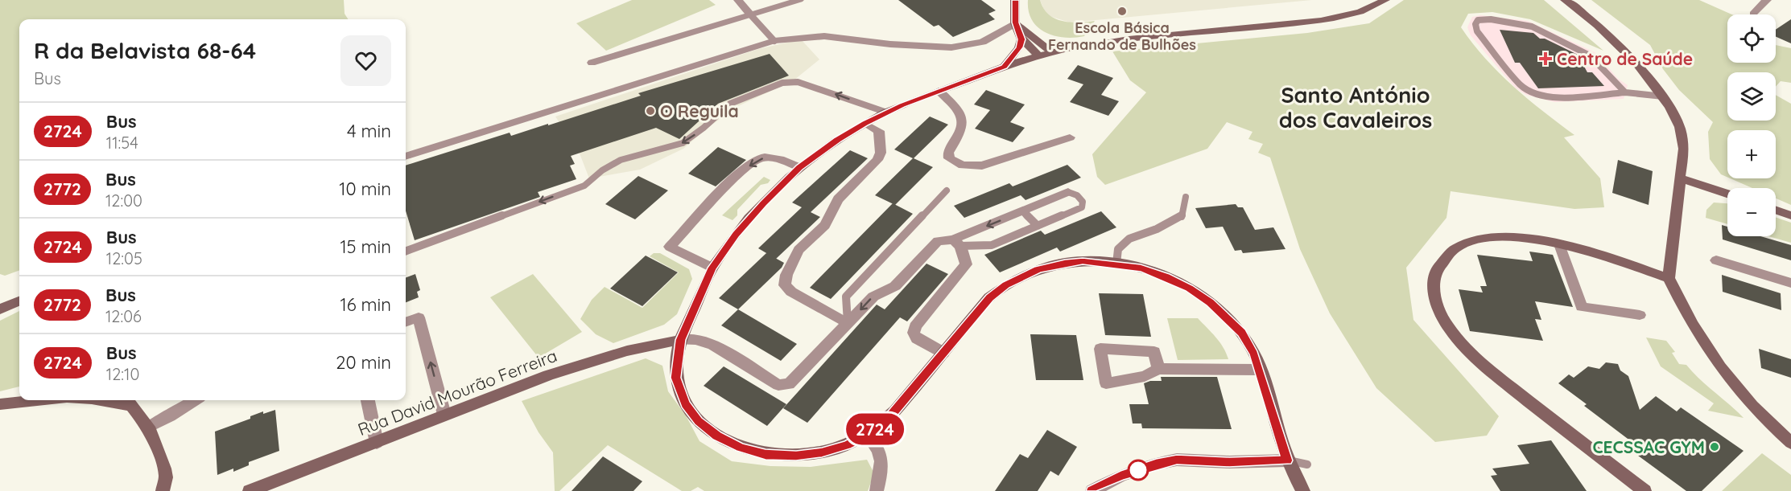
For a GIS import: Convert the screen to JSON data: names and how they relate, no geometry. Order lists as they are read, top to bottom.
{
  "streets": {
    "street": ["Rua David Mourão Ferreira"]
  },
  "districts": ["Santo António dos Cavaleiros"],
  "places": {
    "other": ["Escola Básica Fernando de Bulhões", "O Reguila", "CECSSAC GYM"],
    "health": ["Centro de Saúde"]
  },
  "lines": ["bus line 2724"],
  "page": {
    "on_map": "2724",
    "map_buttons": ["+", "−"],
    "heading": ["R da Belavista 68-64", "Bus"],
    "list": [
      {
        "mark": "2724",
        "name": "Bus",
        "note": "11:54",
        "value": "4 min"
      },
      {
        "mark": "2772",
        "name": "Bus",
        "note": "12:00",
        "value": "10 min"
      },
      {
        "mark": "2724",
        "name": "Bus",
        "note": "12:05",
        "value": "15 min"
      },
      {
        "mark": "2772",
        "name": "Bus",
        "note": "12:06",
        "value": "16 min"
      },
      {
        "mark": "2724",
        "name": "Bus",
        "note": "12:10",
        "value": "20 min"
      }
    ]
  }
}
